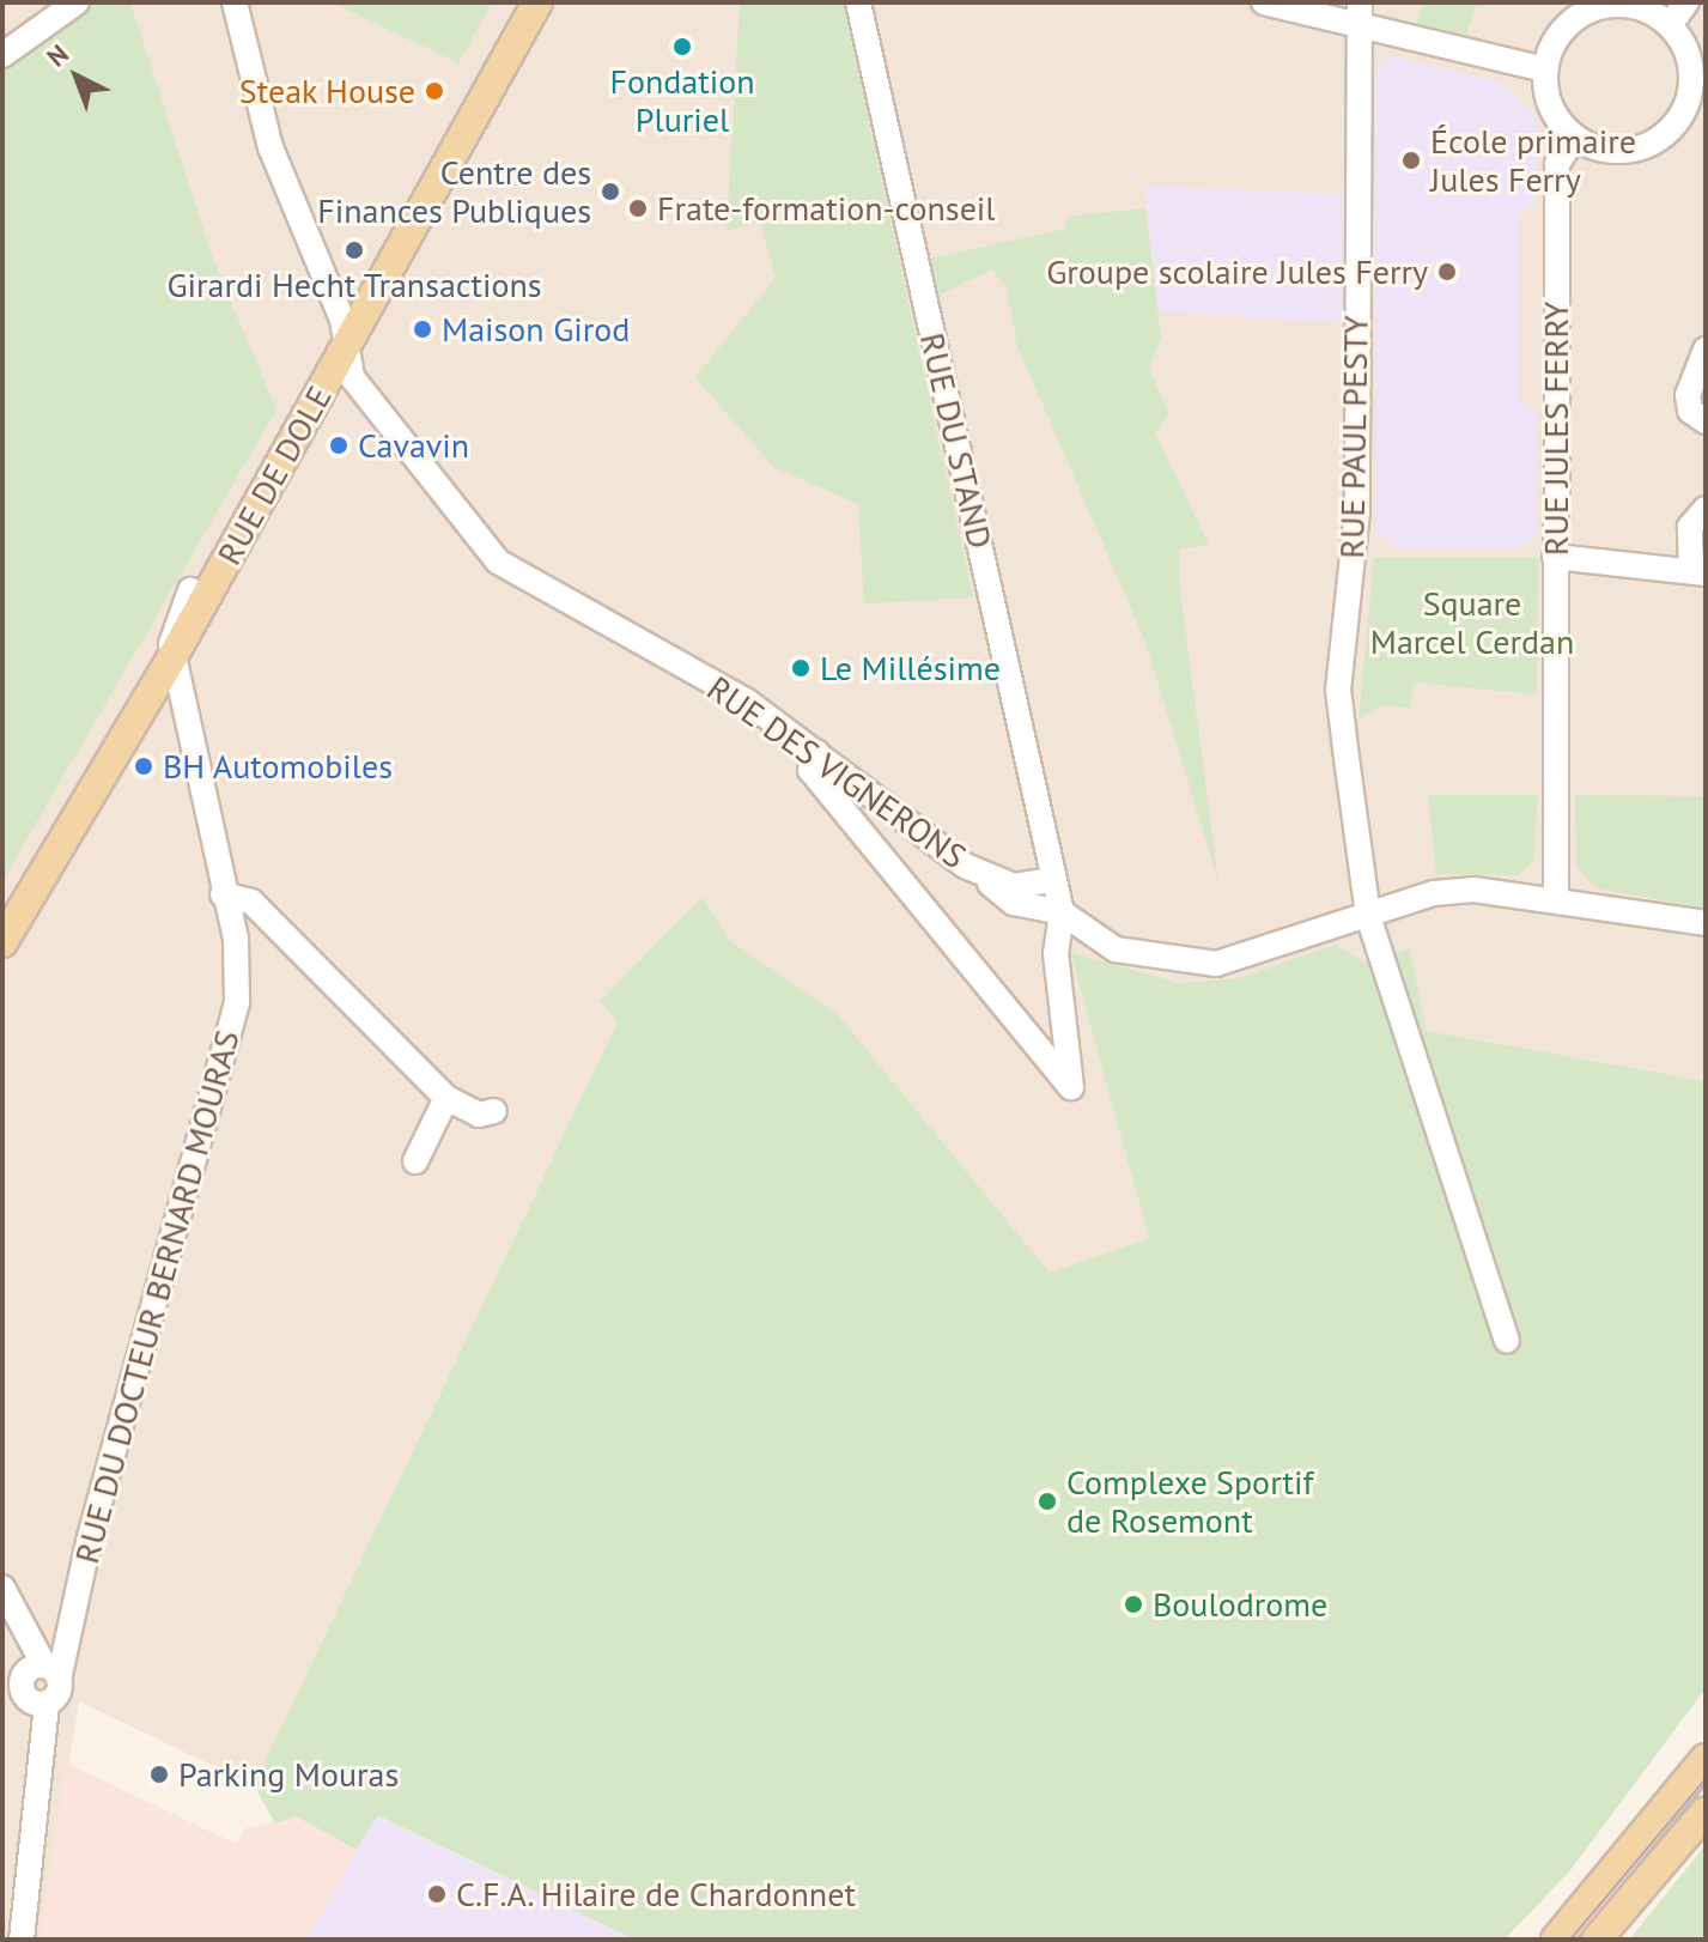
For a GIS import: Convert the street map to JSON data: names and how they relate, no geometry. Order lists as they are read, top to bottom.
{
  "streets": {
    "main road": ["RUE DE DOLE"],
    "street": [
      "RUE JULES FERRY",
      "RUE PAUL PESTY",
      "RUE DU STAND",
      "RUE DES VIGNERONS",
      "RUE DU DOCTEUR BERNARD MOURAS"
    ]
  },
  "crossings": [
    ["RUE DU STAND", "RUE DES VIGNERONS"],
    ["RUE DE DOLE", "RUE DES VIGNERONS"],
    ["RUE DE DOLE", "RUE DU DOCTEUR BERNARD MOURAS"]
  ],
  "parks": ["Square Marcel Cerdan"],
  "places": [
    "Fondation Pluriel",
    "Steak House",
    "École primaire Jules Ferry",
    "Centre des Finances Publiques",
    "Frate-formation-conseil",
    "Girardi Hecht Transactions",
    "Groupe scolaire Jules Ferry",
    "Maison Girod",
    "Cavavin",
    "Le Millésime",
    "BH Automobiles",
    "Complexe Sportif de Rosemont",
    "Boulodrome",
    "Parking Mouras",
    "C.F.A. Hilaire de Chardonnet"
  ],
  "north": "top left"
}
